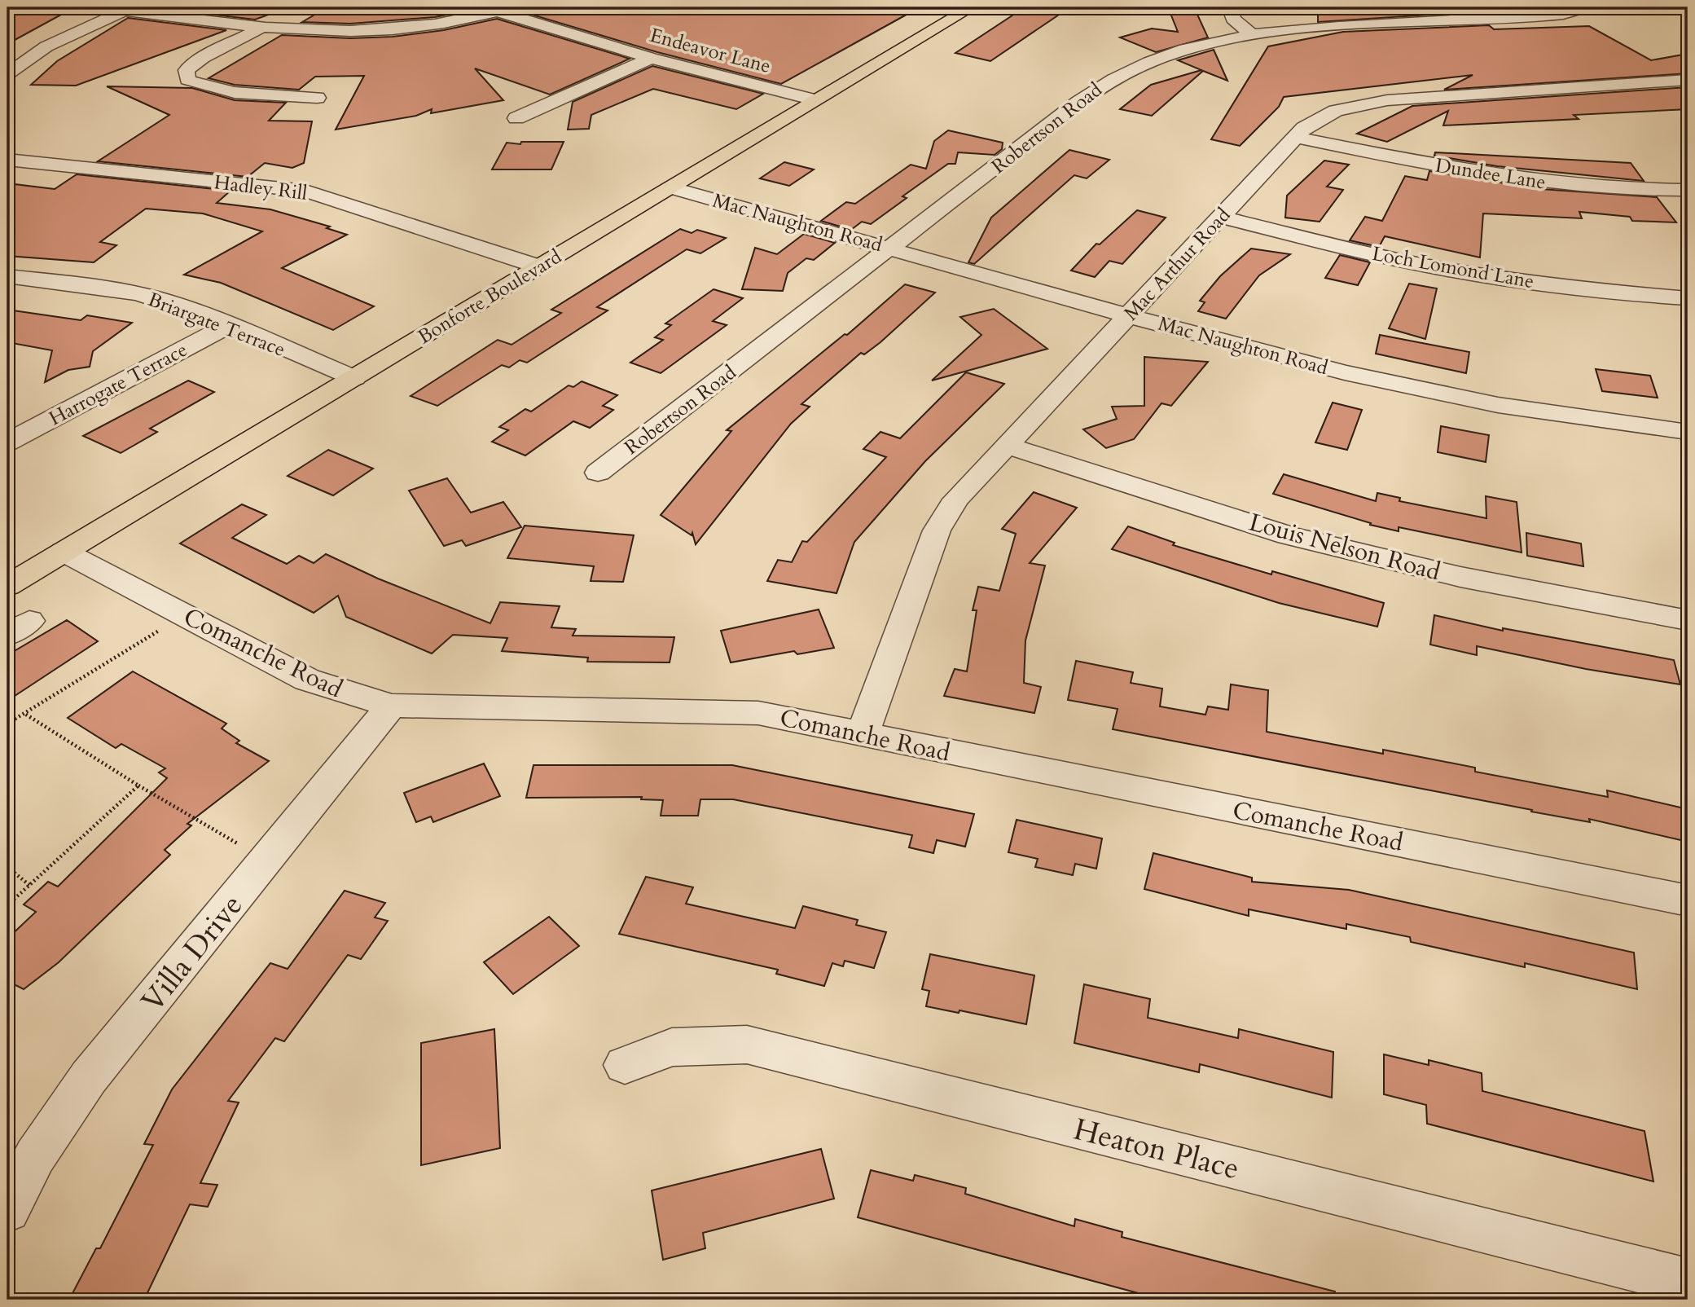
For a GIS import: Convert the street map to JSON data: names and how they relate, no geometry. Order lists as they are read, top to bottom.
{
  "streets": {
    "main road": ["Bonforte Boulevard"],
    "street": [
      "Endeavor Lane",
      "Robertson Road",
      "Dundee Lane",
      "Hadley Rill",
      "Mac Naughton Road",
      "Mac Arthur Road",
      "Loch Lomond Lane",
      "Briargate Terrace",
      "Harrogate Terrace",
      "Louis Nelson Road",
      "Comanche Road",
      "Villa Drive",
      "Heaton Place"
    ]
  },
  "crossings": [
    ["Endeavor Lane", "Bonforte Boulevard"],
    ["Robertson Road", "Mac Naughton Road"],
    ["Dundee Lane", "Mac Arthur Road"],
    ["Hadley Rill", "Bonforte Boulevard"],
    ["Mac Naughton Road", "Mac Arthur Road"],
    ["Mac Naughton Road", "Bonforte Boulevard"],
    ["Mac Arthur Road", "Loch Lomond Lane"],
    ["Mac Arthur Road", "Louis Nelson Road"],
    ["Mac Arthur Road", "Comanche Road"],
    ["Bonforte Boulevard", "Briargate Terrace"],
    ["Bonforte Boulevard", "Comanche Road"],
    ["Briargate Terrace", "Harrogate Terrace"],
    ["Comanche Road", "Villa Drive"]
  ]
}
